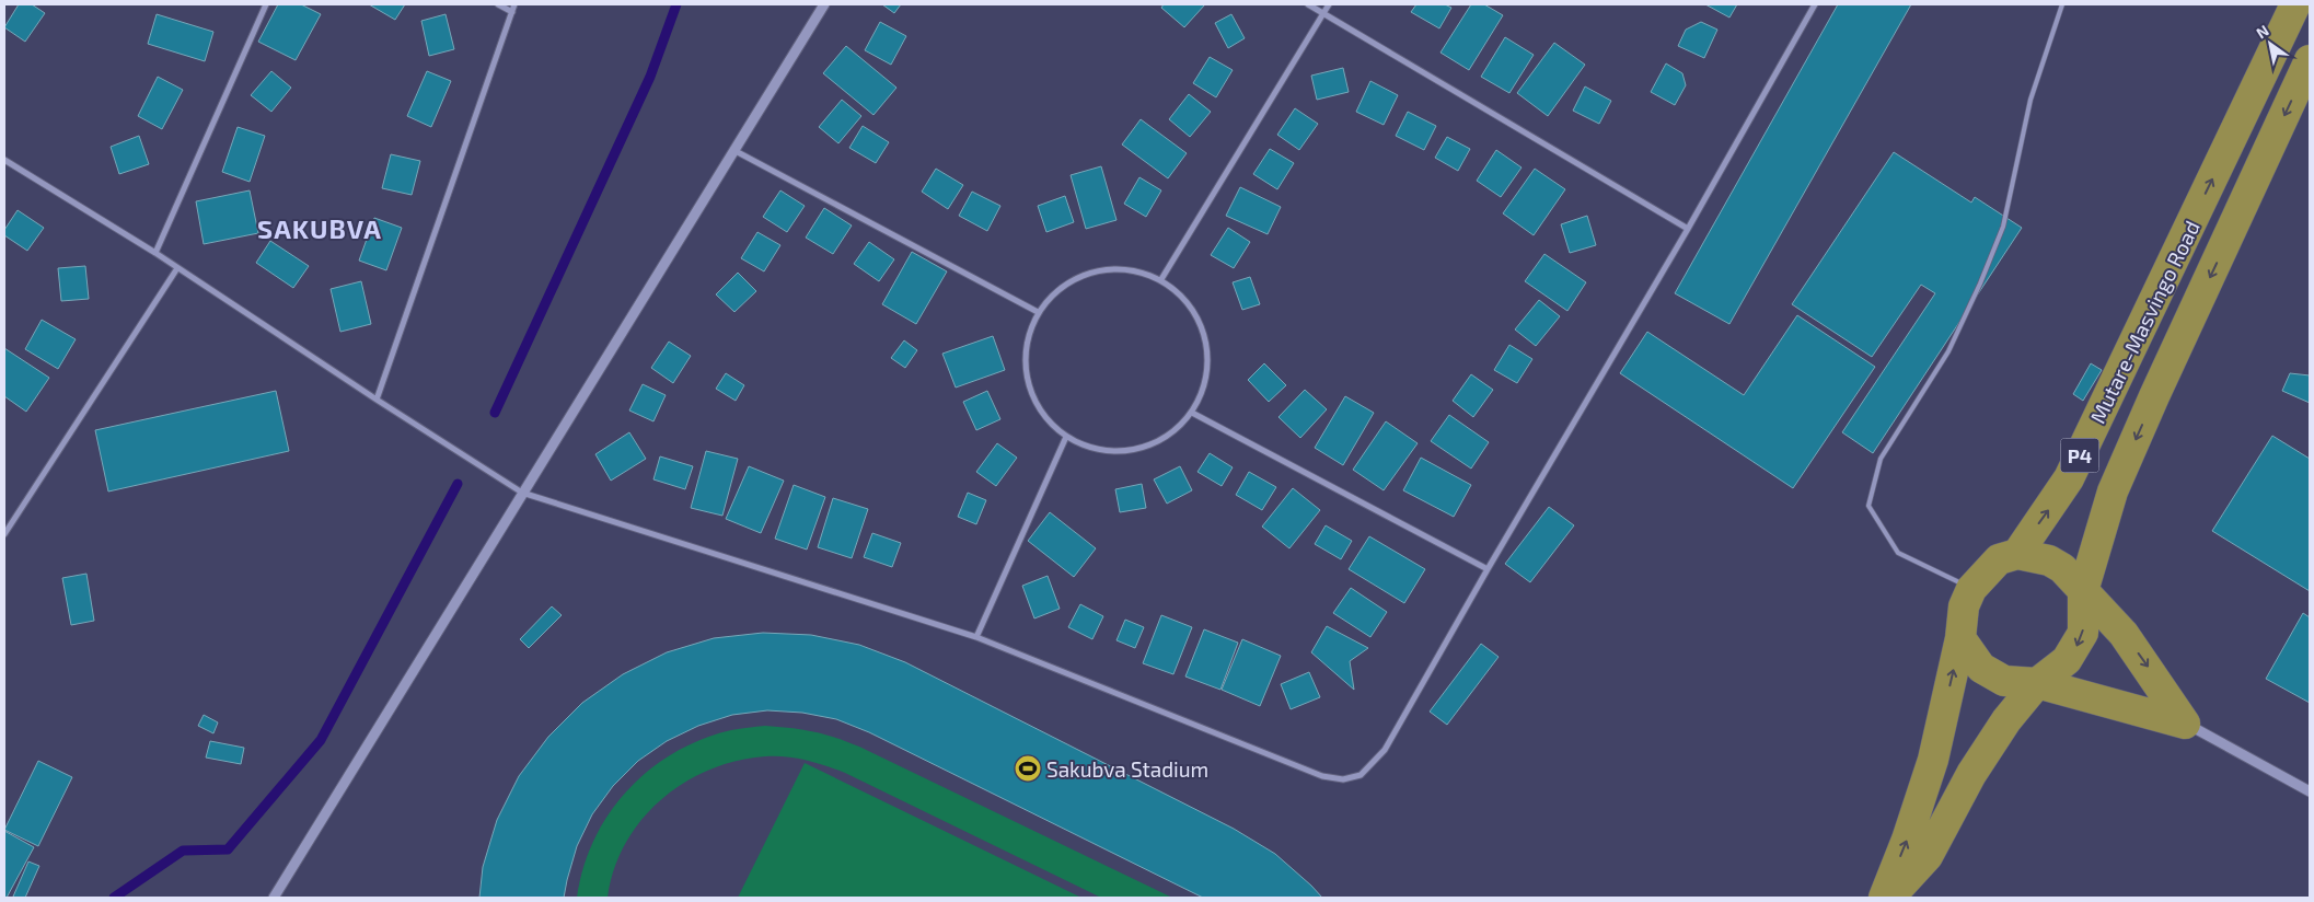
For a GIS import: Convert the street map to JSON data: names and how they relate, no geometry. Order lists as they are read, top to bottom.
{
  "streets": {
    "highway": ["Mutare-Masvingo Road", "P4"]
  },
  "districts": ["SAKUBVA"],
  "places": {
    "sports": ["Sakubva Stadium"]
  },
  "north": "top left"
}
